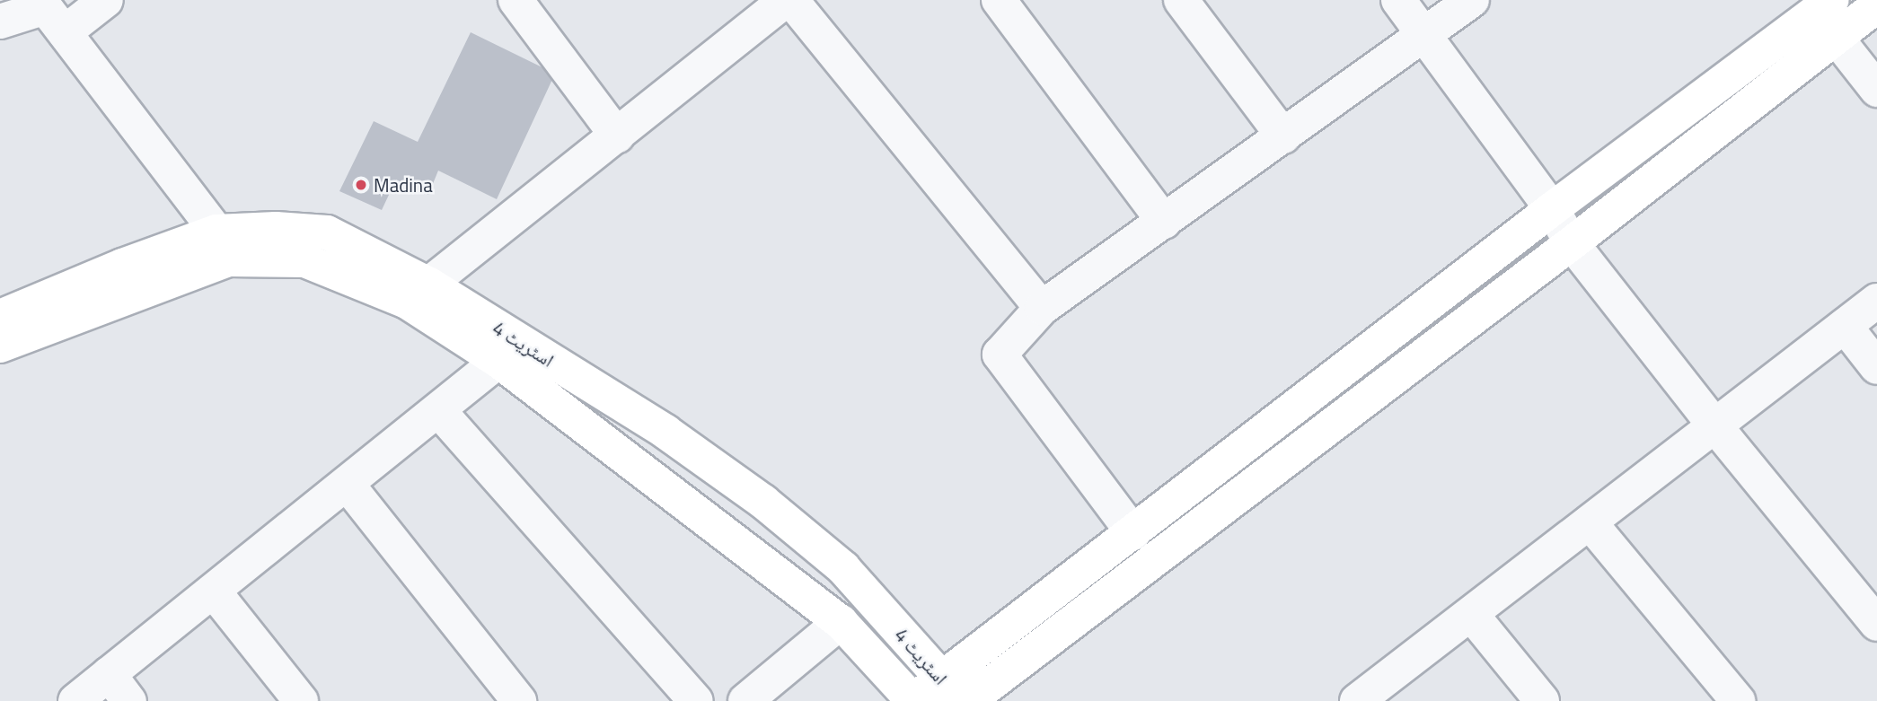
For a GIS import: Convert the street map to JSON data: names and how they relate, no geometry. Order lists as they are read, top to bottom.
{
  "streets": {
    "main road": ["اسٹریٹ 4"]
  },
  "places": ["Madina"]
}
